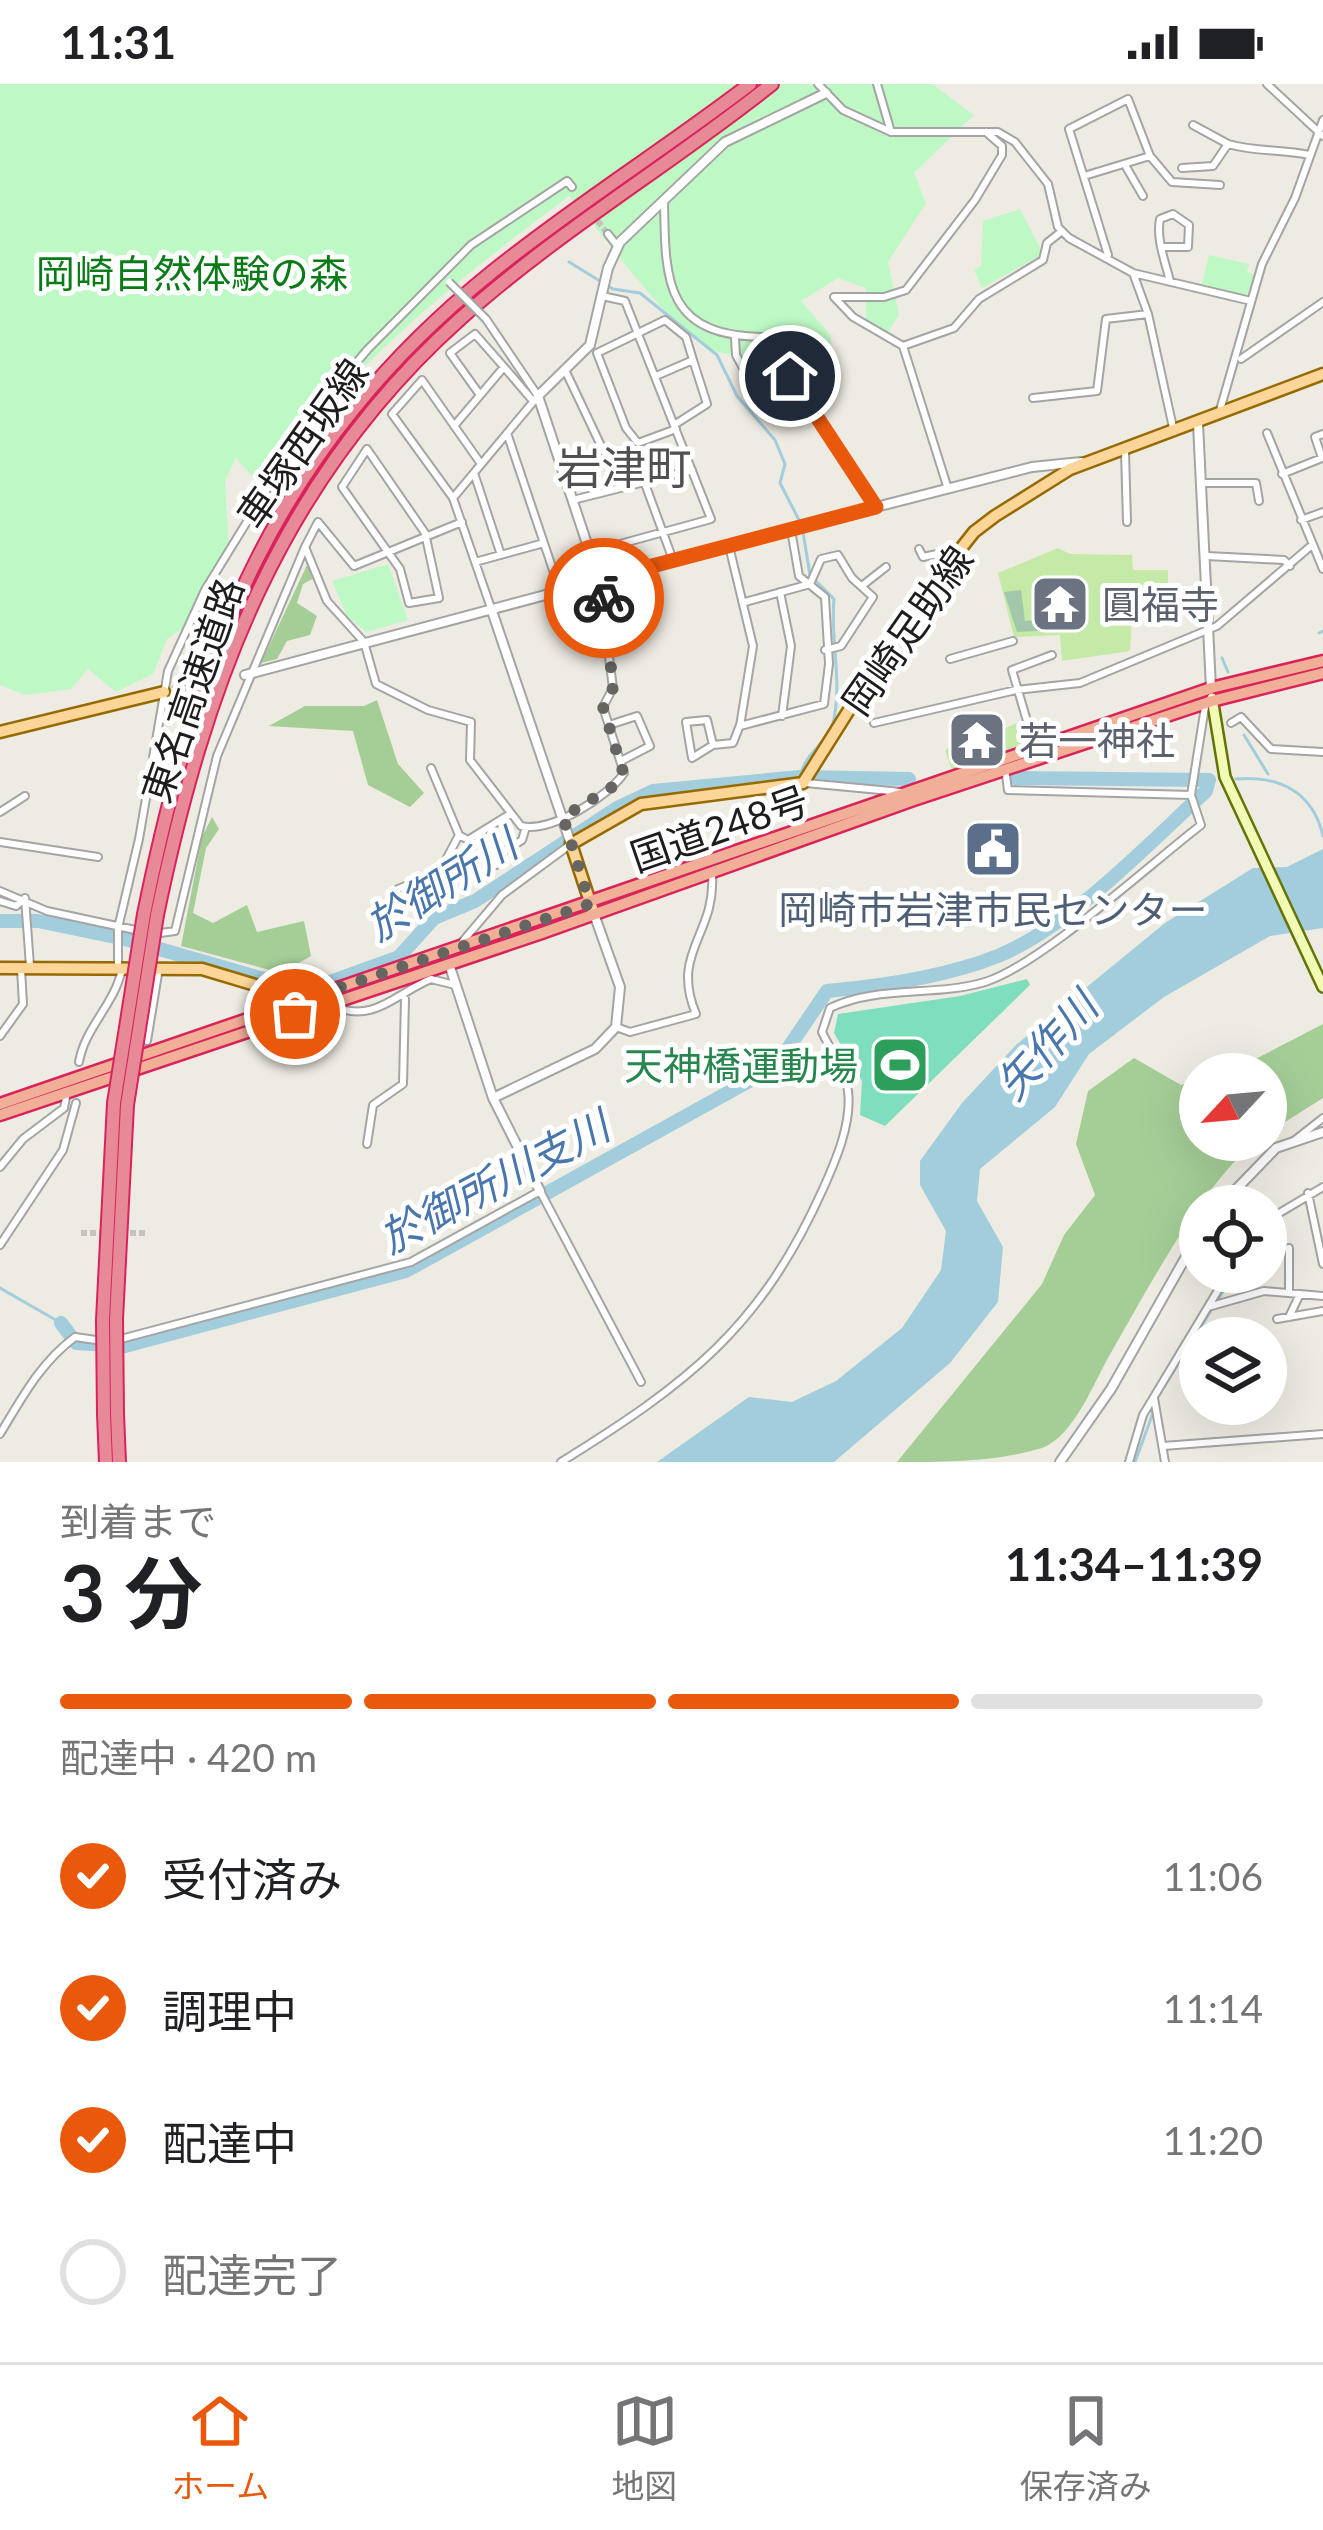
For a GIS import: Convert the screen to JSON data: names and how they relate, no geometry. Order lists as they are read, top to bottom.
{
  "streets": {
    "highway": ["東名高速道路", "国道248号"],
    "main road": ["岡崎足助線"],
    "street": ["車塚西坂線"]
  },
  "districts": ["岩津町"],
  "water": ["於御所川", "矢作川", "於御所川支川"],
  "parks": ["岡崎自然体験の森"],
  "places": {
    "temple": ["圓福寺", "若一神社"],
    "public building": ["岡崎市岩津市民センター"],
    "sports": ["天神橋運動場"]
  },
  "north": "bottom left",
  "page": {
    "status": "11:31",
    "heading": ["3 分", "到着まで", "11:34–11:39"],
    "bar": "配達中 · 420 m",
    "list": [
      ["受付済み", "11:06"],
      ["調理中", "11:14"],
      ["配達中", "11:20"],
      "配達完了"
    ],
    "tabs": ["ホーム", "地図", "保存済み"]
  }
}
